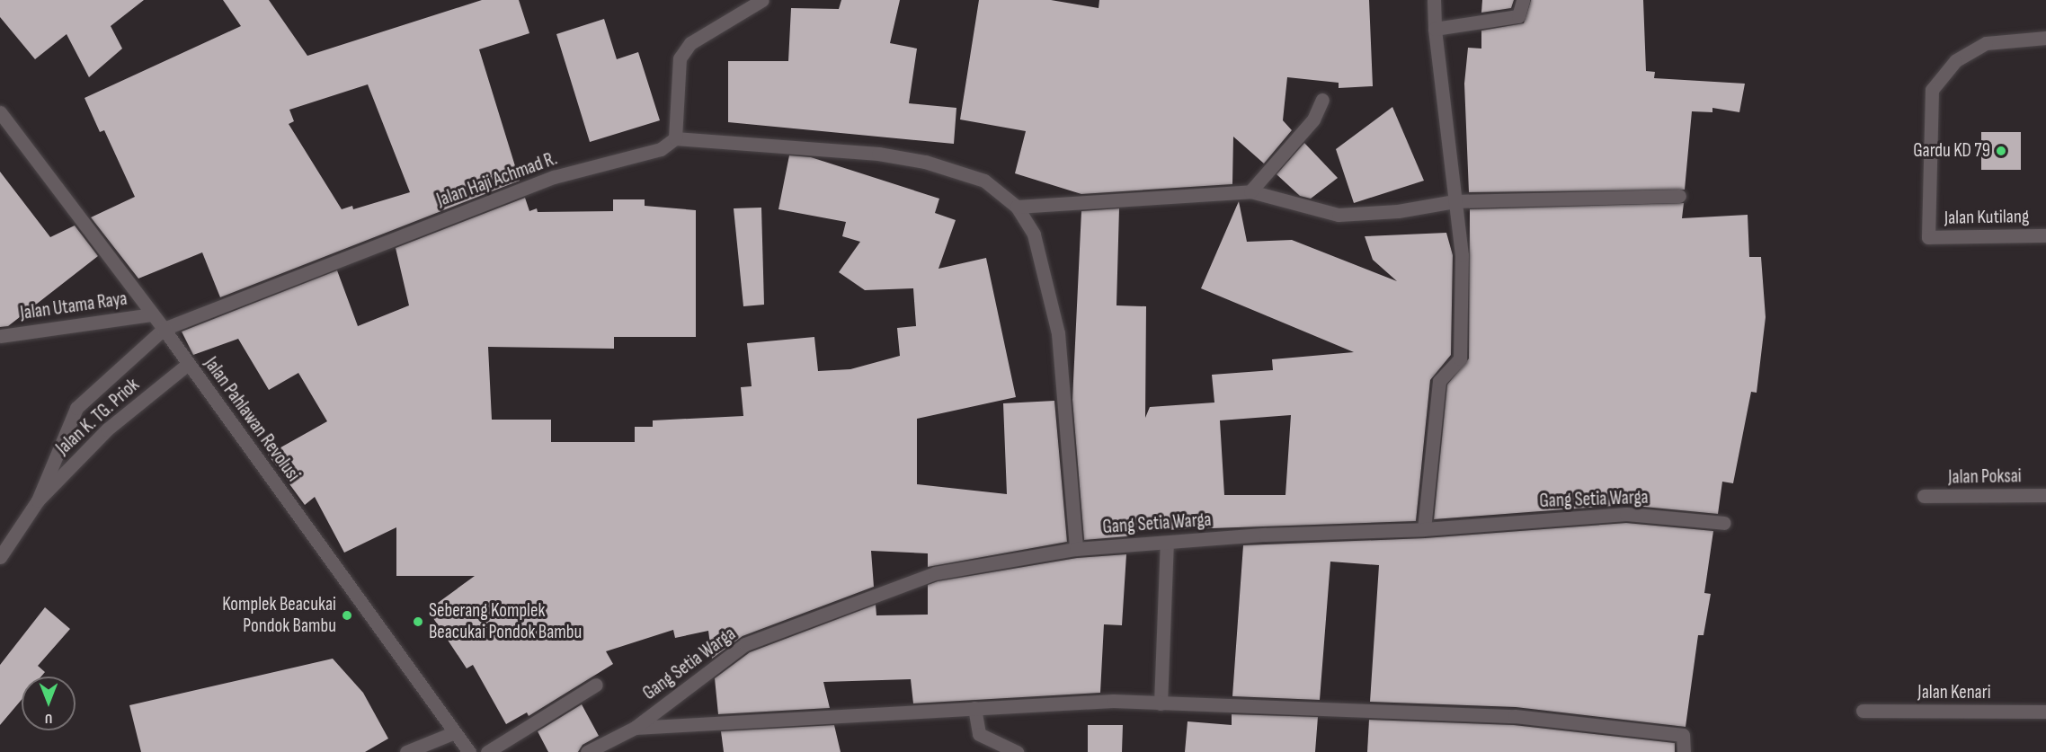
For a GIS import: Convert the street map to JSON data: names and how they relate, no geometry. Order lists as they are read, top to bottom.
{
  "streets": {
    "street": [
      "Jalan Haji Achmad R.",
      "Jalan Kutilang",
      "Jalan Utama Raya",
      "Jalan K. TG. Priok",
      "Jalan Pahlawan Revolusi",
      "Jalan Poksai",
      "Gang Setia Warga",
      "Jalan Kenari"
    ]
  },
  "crossings": [
    ["Jalan Haji Achmad R.", "Jalan K. TG. Priok"],
    ["Jalan Haji Achmad R.", "Jalan Pahlawan Revolusi"],
    ["Jalan Utama Raya", "Jalan Pahlawan Revolusi"],
    ["Jalan K. TG. Priok", "Jalan Pahlawan Revolusi"]
  ],
  "places": ["Gardu KD 79", "Komplek Beacukai Pondok Bambu", "Seberang Komplek Beacukai Pondok Bambu"],
  "north": "bottom"
}
